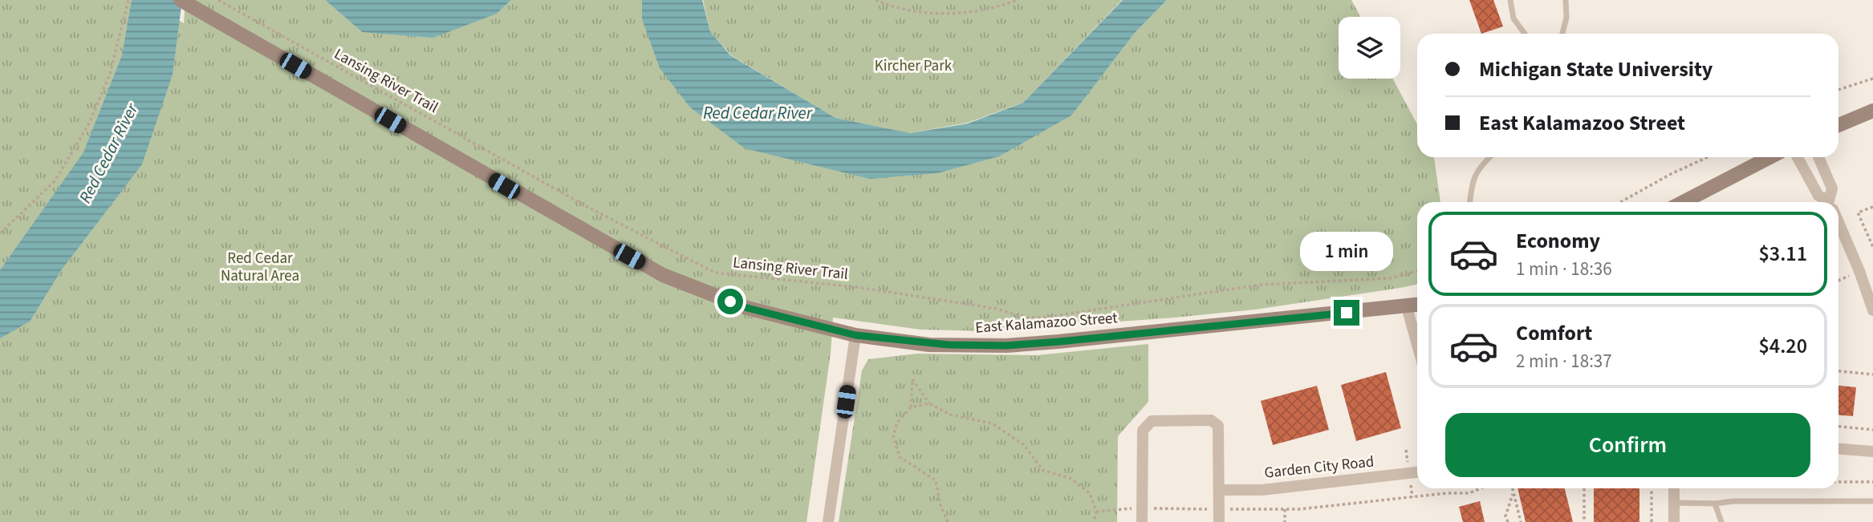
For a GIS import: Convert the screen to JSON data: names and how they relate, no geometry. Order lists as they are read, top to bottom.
{
  "streets": {
    "street": ["East Kalamazoo Street", "Garden City Road"],
    "path": ["Lansing River Trail"]
  },
  "water": ["Red Cedar River"],
  "parks": ["Kircher Park", "Red Cedar Natural Area"],
  "page": {
    "banner": ["Michigan State University", "East Kalamazoo Street"],
    "list": [
      {
        "name": "Economy",
        "note": "1 min · 18:36",
        "value": "$3.11"
      },
      {
        "name": "Comfort",
        "note": "2 min · 18:37",
        "value": "$4.20"
      }
    ],
    "bubble": "1 min",
    "buttons": "Confirm"
  }
}
